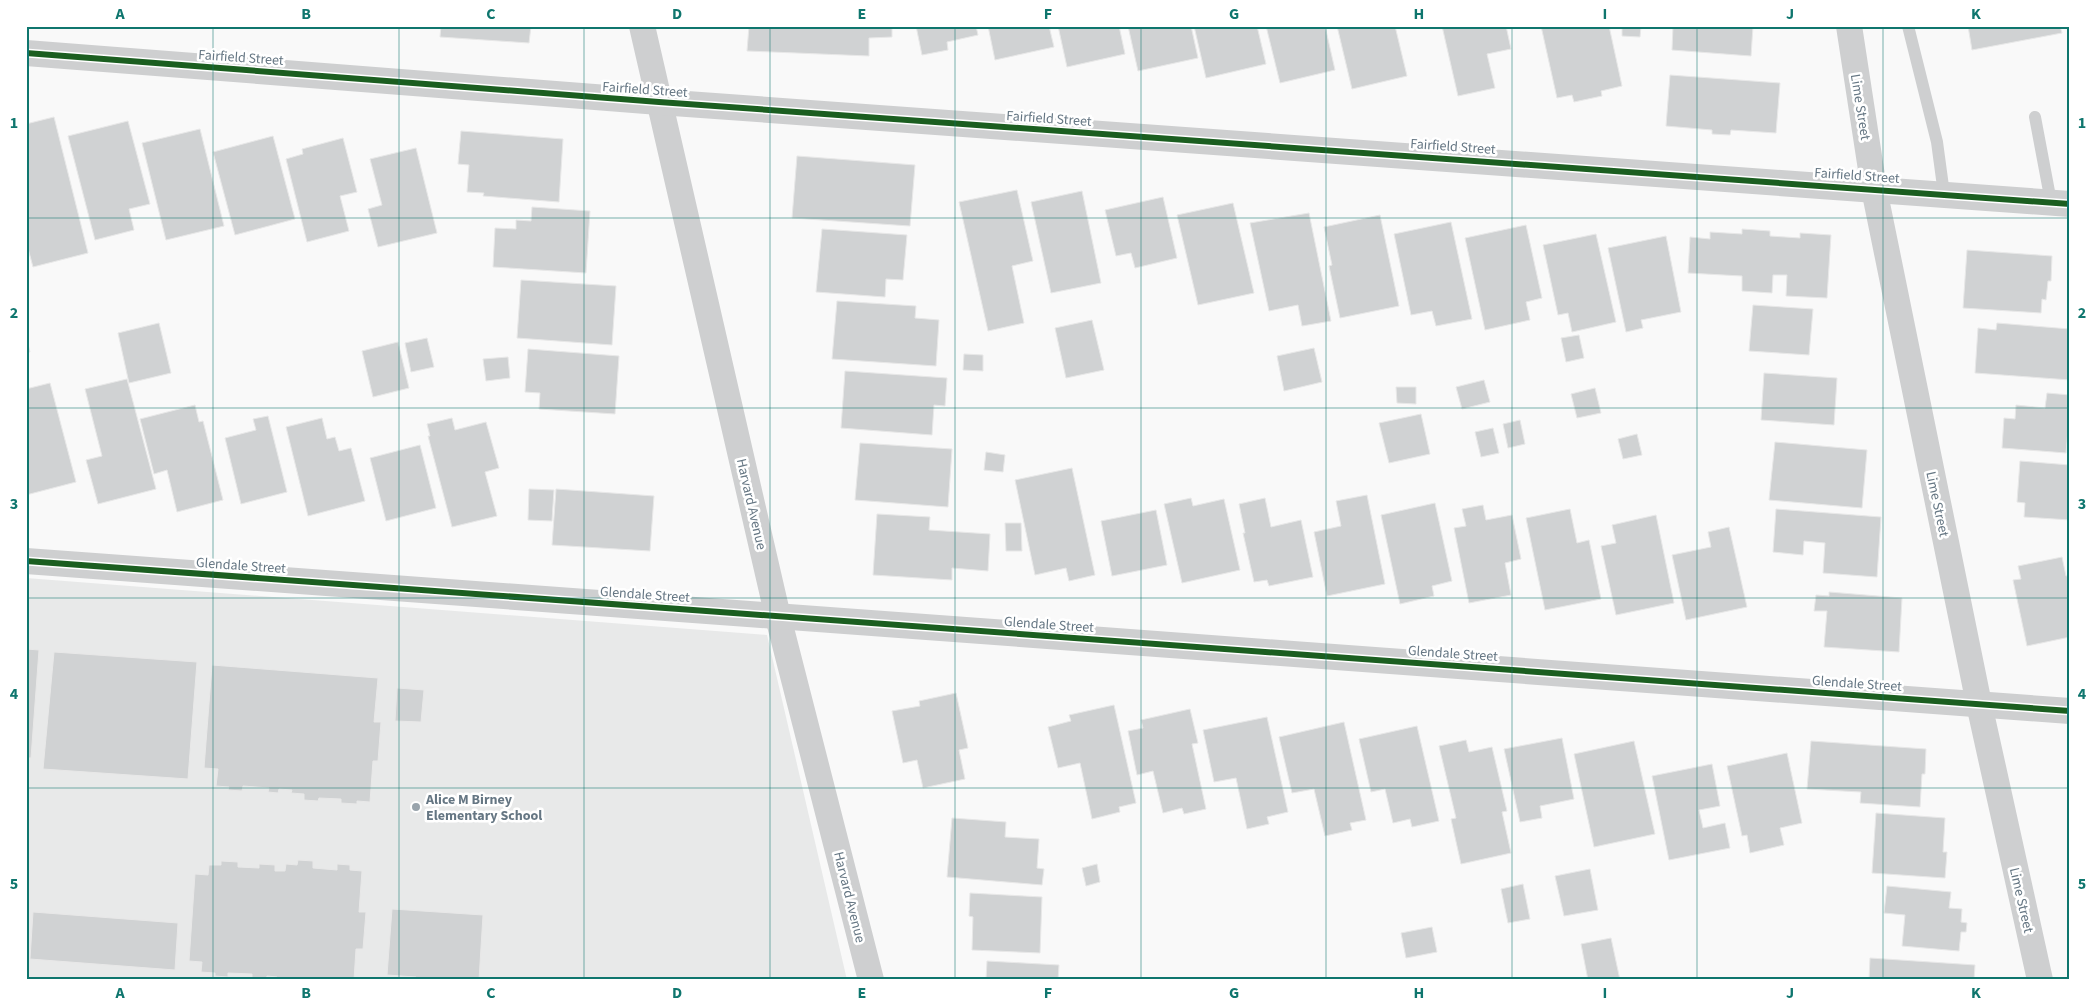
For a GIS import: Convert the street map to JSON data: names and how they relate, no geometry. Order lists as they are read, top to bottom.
{
  "streets": {
    "street": [
      "Fairfield Street",
      "Lime Street",
      "Harvard Avenue",
      "Glendale Street"
    ]
  },
  "crossings": [
    ["Fairfield Street", "Lime Street"],
    ["Fairfield Street", "Harvard Avenue"],
    ["Lime Street", "Glendale Street"],
    ["Harvard Avenue", "Glendale Street"]
  ],
  "places": ["Alice M Birney Elementary School"],
  "grid": {
    "columns": [
      "A",
      "B",
      "C",
      "D",
      "E",
      "F",
      "G",
      "H",
      "I",
      "J",
      "K"
    ],
    "rows": [
      "1",
      "2",
      "3",
      "4",
      "5"
    ]
  }
}
